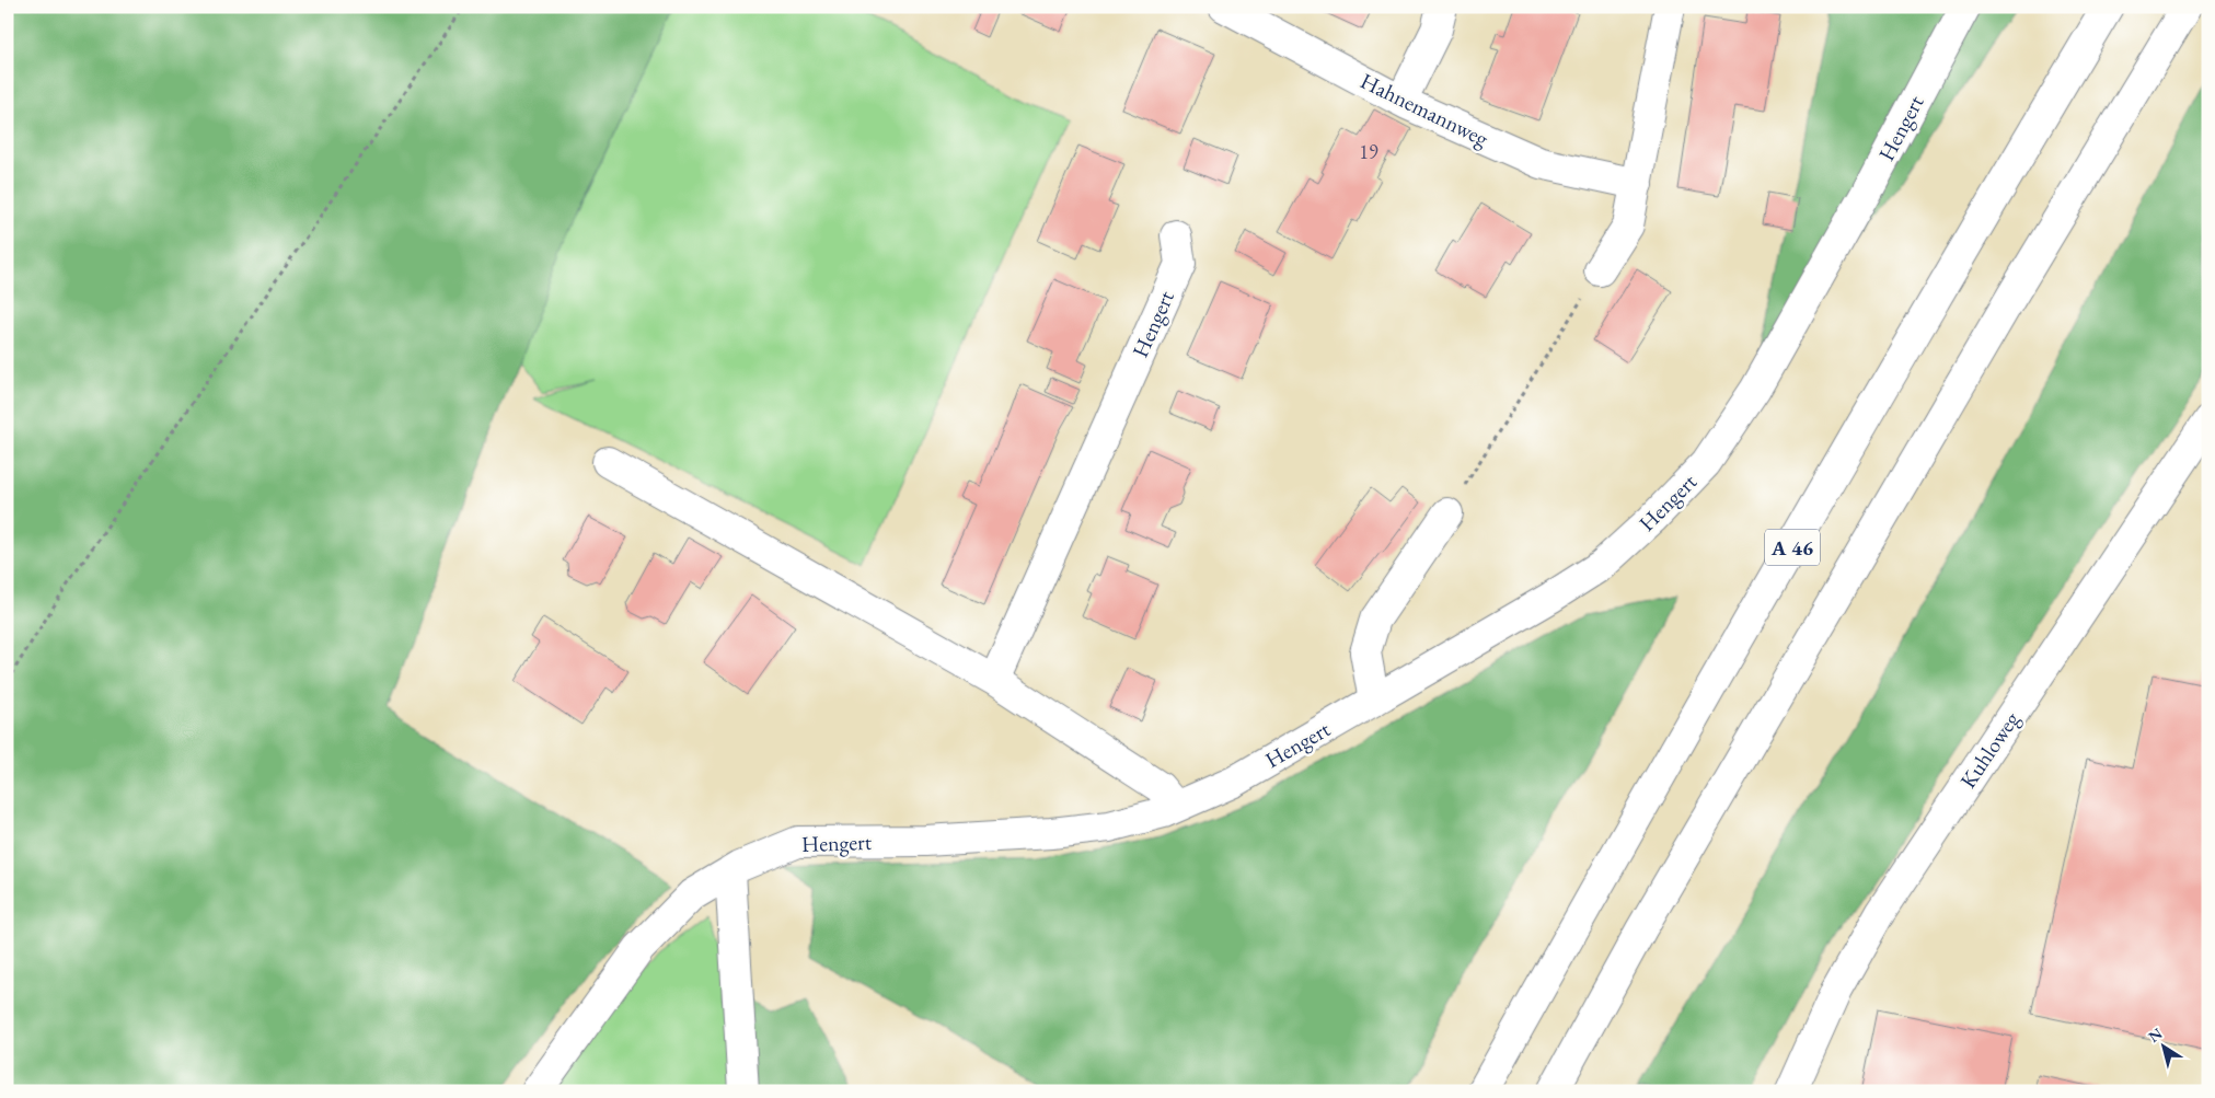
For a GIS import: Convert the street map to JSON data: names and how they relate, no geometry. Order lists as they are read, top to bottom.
{
  "streets": {
    "main road": [
      "Hahnemannweg",
      "Hengert",
      "A 46",
      "Kuhloweg"
    ]
  },
  "house_numbers": ["19"],
  "north": "top left"
}
